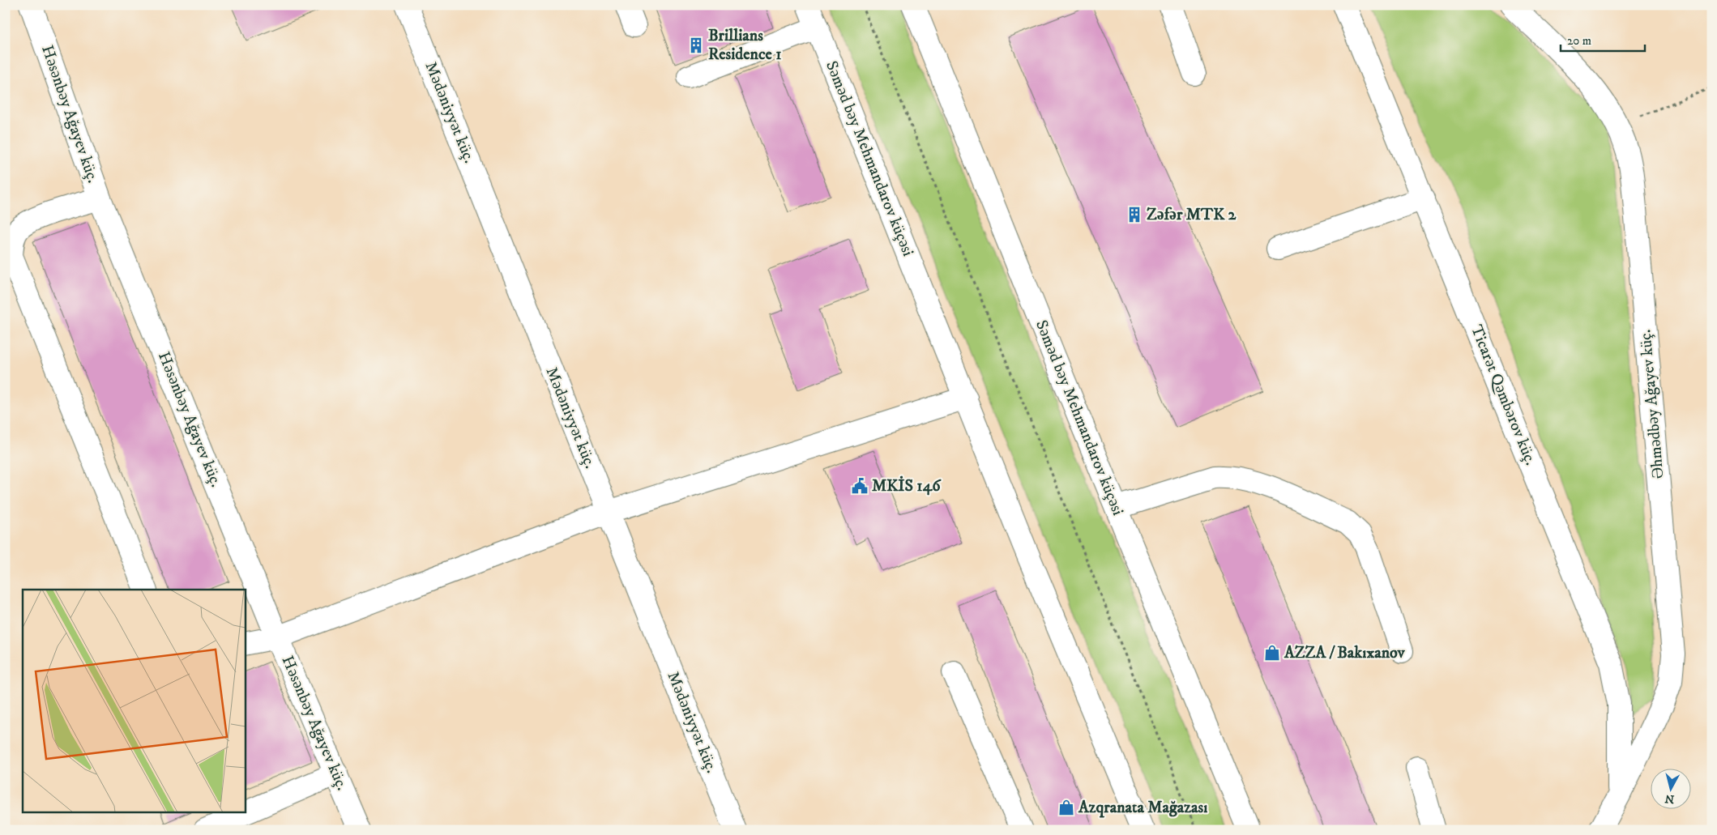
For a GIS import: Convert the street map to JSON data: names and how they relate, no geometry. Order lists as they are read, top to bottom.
{
  "streets": {
    "street": [
      "Mədəniyyət küç.",
      "Həsənbəy Ağayev küç.",
      "Səməd bəy Mehmandarov küçəsi",
      "Ticarət Qəmbərov küç.",
      "Əhmədbəy Ağayev küç."
    ]
  },
  "crossings": [
    ["Ticarət Qəmbərov küç.", "Əhmədbəy Ağayev küç."]
  ],
  "places": {
    "building": ["Brillians Residence 1", "Zəfər MTK 2"],
    "public building": ["MKİS 146"],
    "shop": ["AZZA / Bakıxanov", "Azqranata Mağazası"]
  },
  "scale_bar": "20 m",
  "north": "bottom"
}
